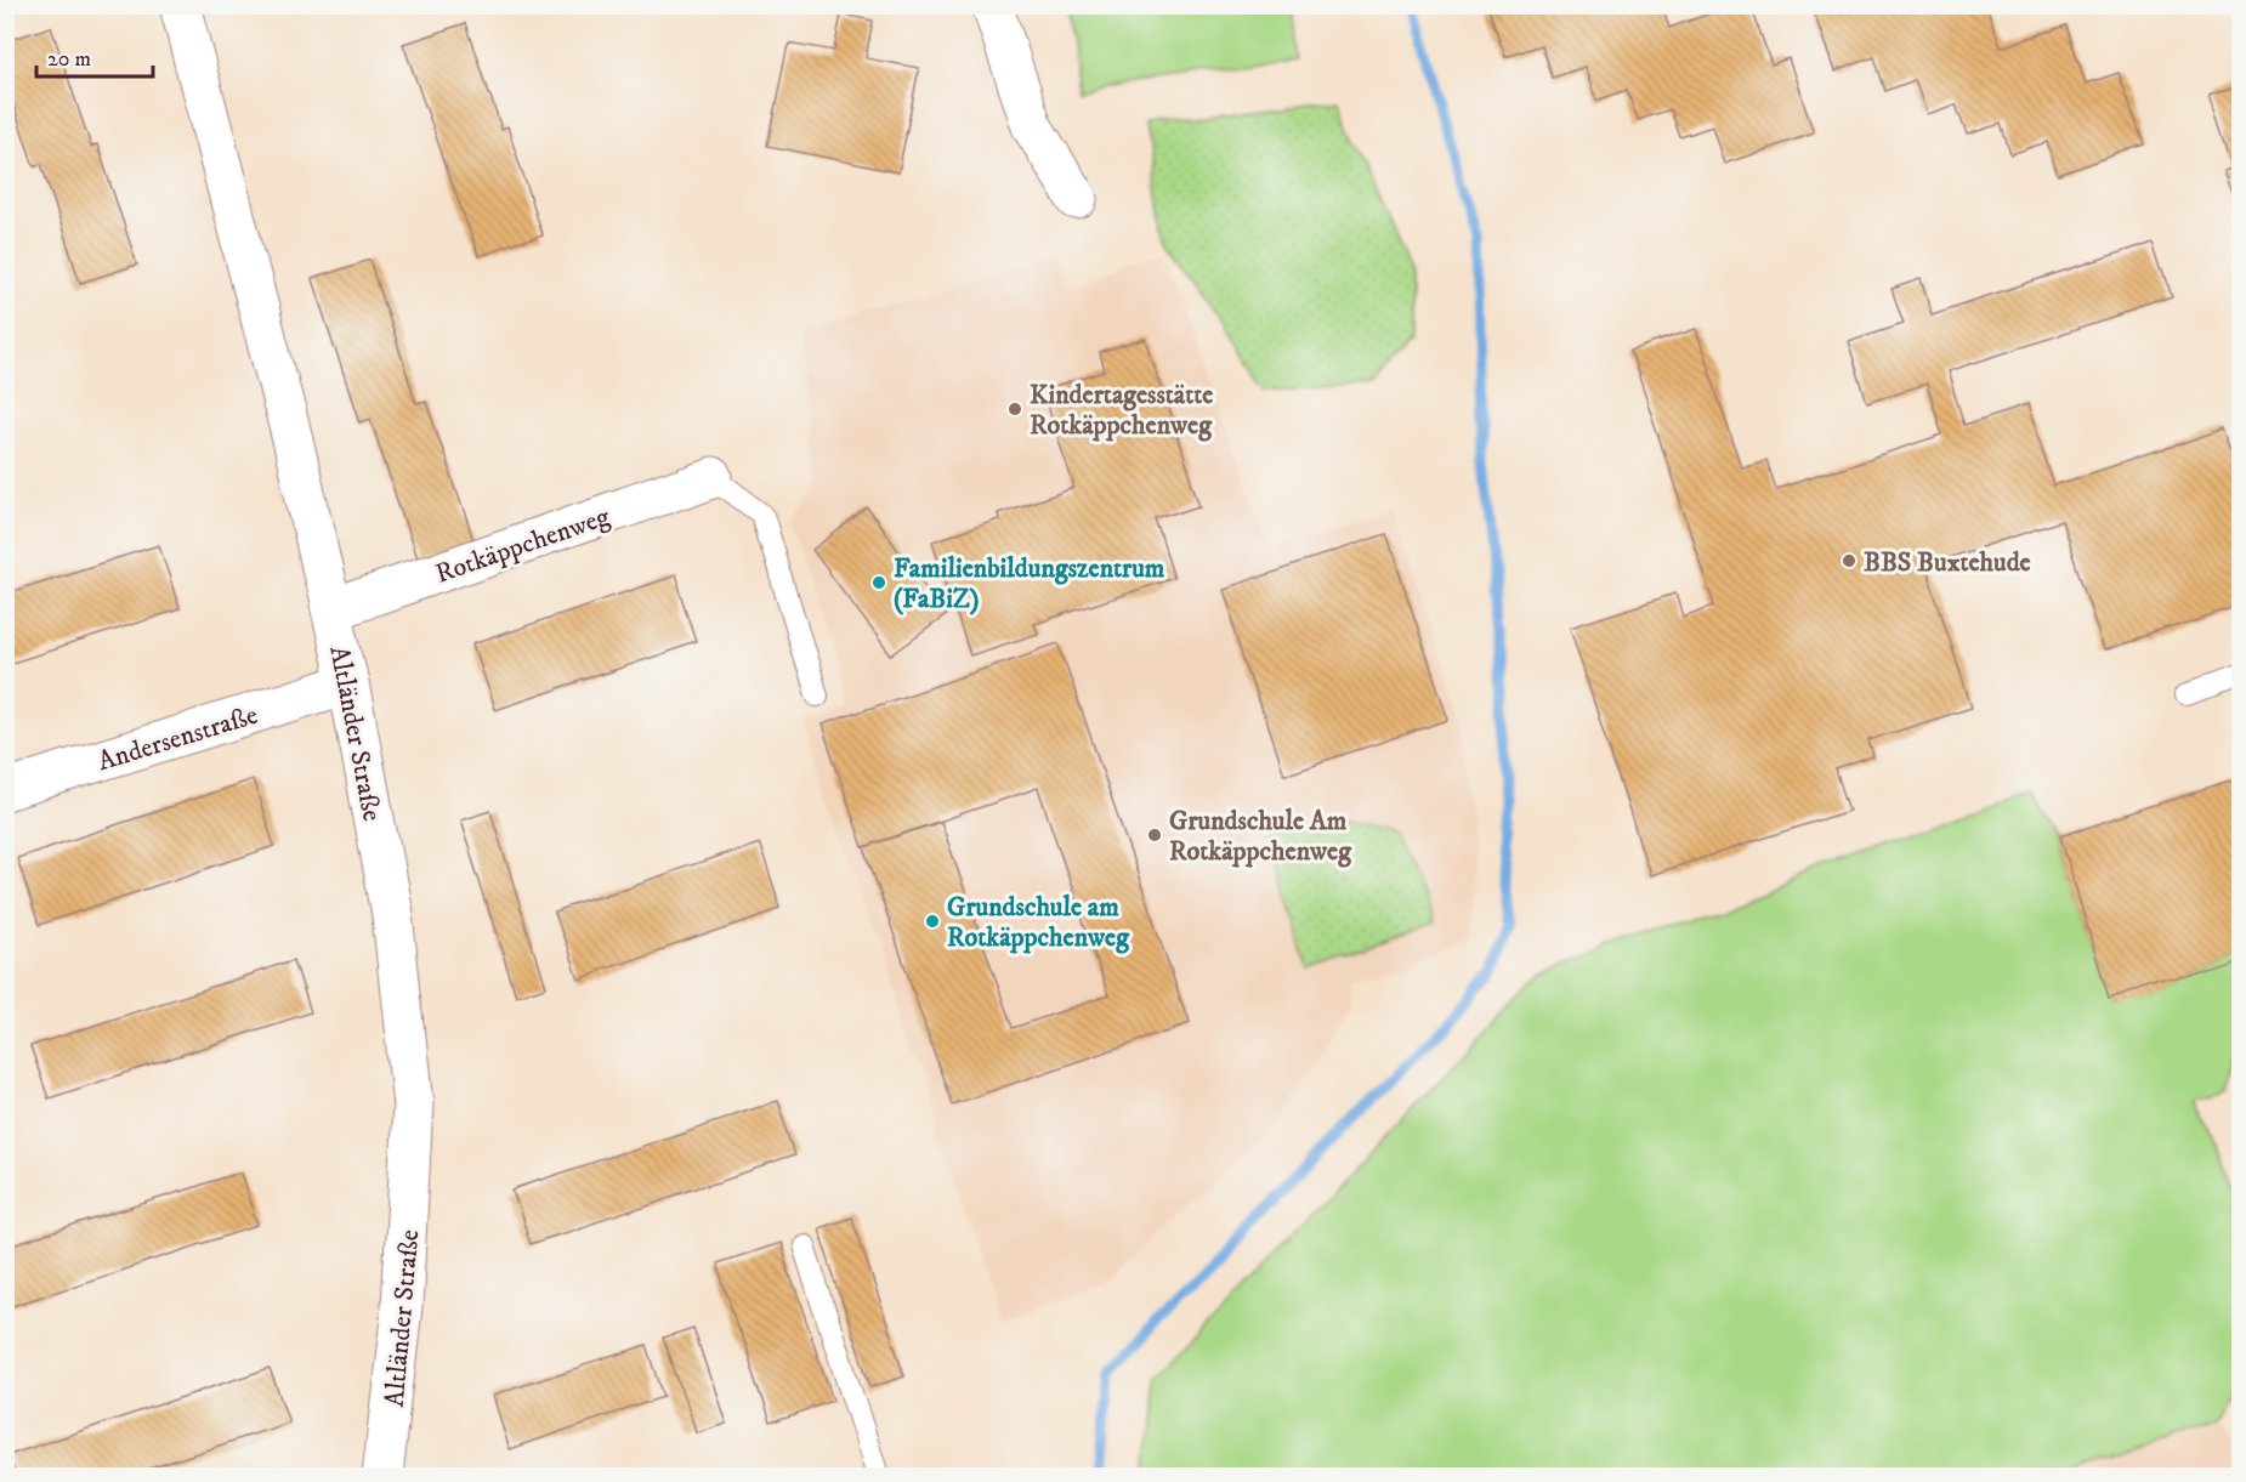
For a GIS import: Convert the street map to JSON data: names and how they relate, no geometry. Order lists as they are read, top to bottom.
{
  "streets": {
    "street": ["Rotkäppchenweg", "Altländer Straße", "Andersenstraße"]
  },
  "crossings": [
    ["Rotkäppchenweg", "Altländer Straße"],
    ["Altländer Straße", "Andersenstraße"]
  ],
  "places": [
    "Kindertagesstätte Rotkäppchenweg",
    "BBS Buxtehude",
    "Familienbildungszentrum (FaBiZ)",
    "Grundschule Am Rotkäppchenweg",
    "Grundschule am Rotkäppchenweg"
  ],
  "scale_bar": "20 m"
}
